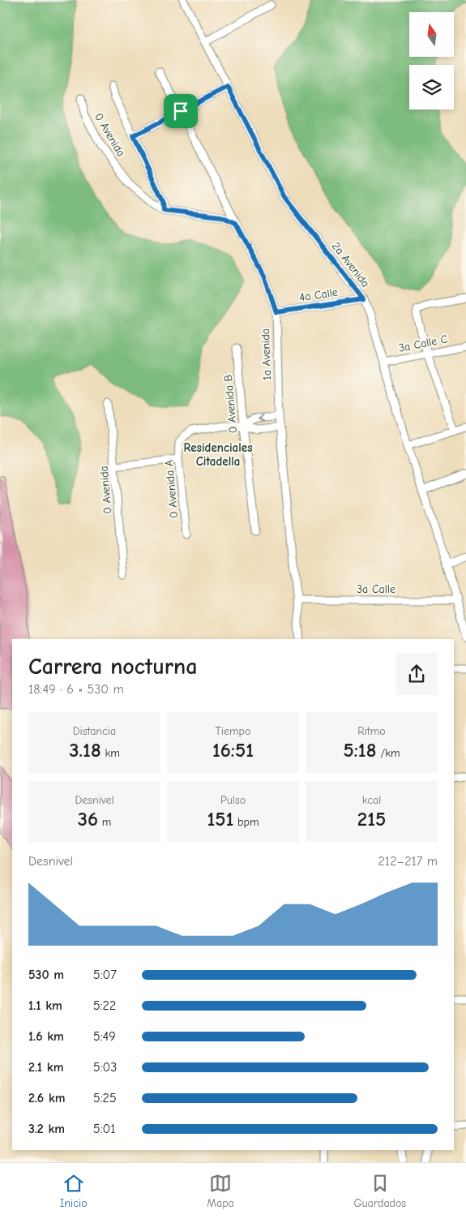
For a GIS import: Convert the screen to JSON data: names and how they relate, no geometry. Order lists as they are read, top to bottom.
{
  "streets": {
    "street": [
      "0 Avenida",
      "2a Avenida",
      "4a Calle",
      "3a Calle C",
      "1a Avenida",
      "0 Avenida B",
      "0 Avenida A",
      "3a Calle"
    ]
  },
  "crossings": [
    ["2a Avenida", "4a Calle"],
    ["2a Avenida", "3a Calle C"],
    ["2a Avenida", "3a Calle"],
    ["4a Calle", "1a Avenida"],
    ["1a Avenida", "3a Calle"],
    ["0 Avenida B", "0 Avenida A"]
  ],
  "districts": ["Residenciales Citadella"],
  "north": "top",
  "page": {
    "heading": ["Carrera nocturna", "18:49 · 6 × 530 m"],
    "stats": [
      ["Distancia", "3.18 km"],
      ["Tiempo", "16:51"],
      ["Ritmo", "5:18 /km"],
      ["Desnivel", "36 m"],
      ["Pulso", "151 bpm"],
      ["kcal", "215"]
    ],
    "chart": ["Desnivel", "212–217 m"],
    "list": [
      {
        "name": "530 m",
        "note": "5:07"
      },
      {
        "name": "1.1 km",
        "note": "5:22"
      },
      {
        "name": "1.6 km",
        "note": "5:49"
      },
      {
        "name": "2.1 km",
        "note": "5:03"
      },
      {
        "name": "2.6 km",
        "note": "5:25"
      },
      {
        "name": "3.2 km",
        "note": "5:01"
      }
    ],
    "tabs": ["Inicio", "Mapa", "Guardados"]
  }
}
